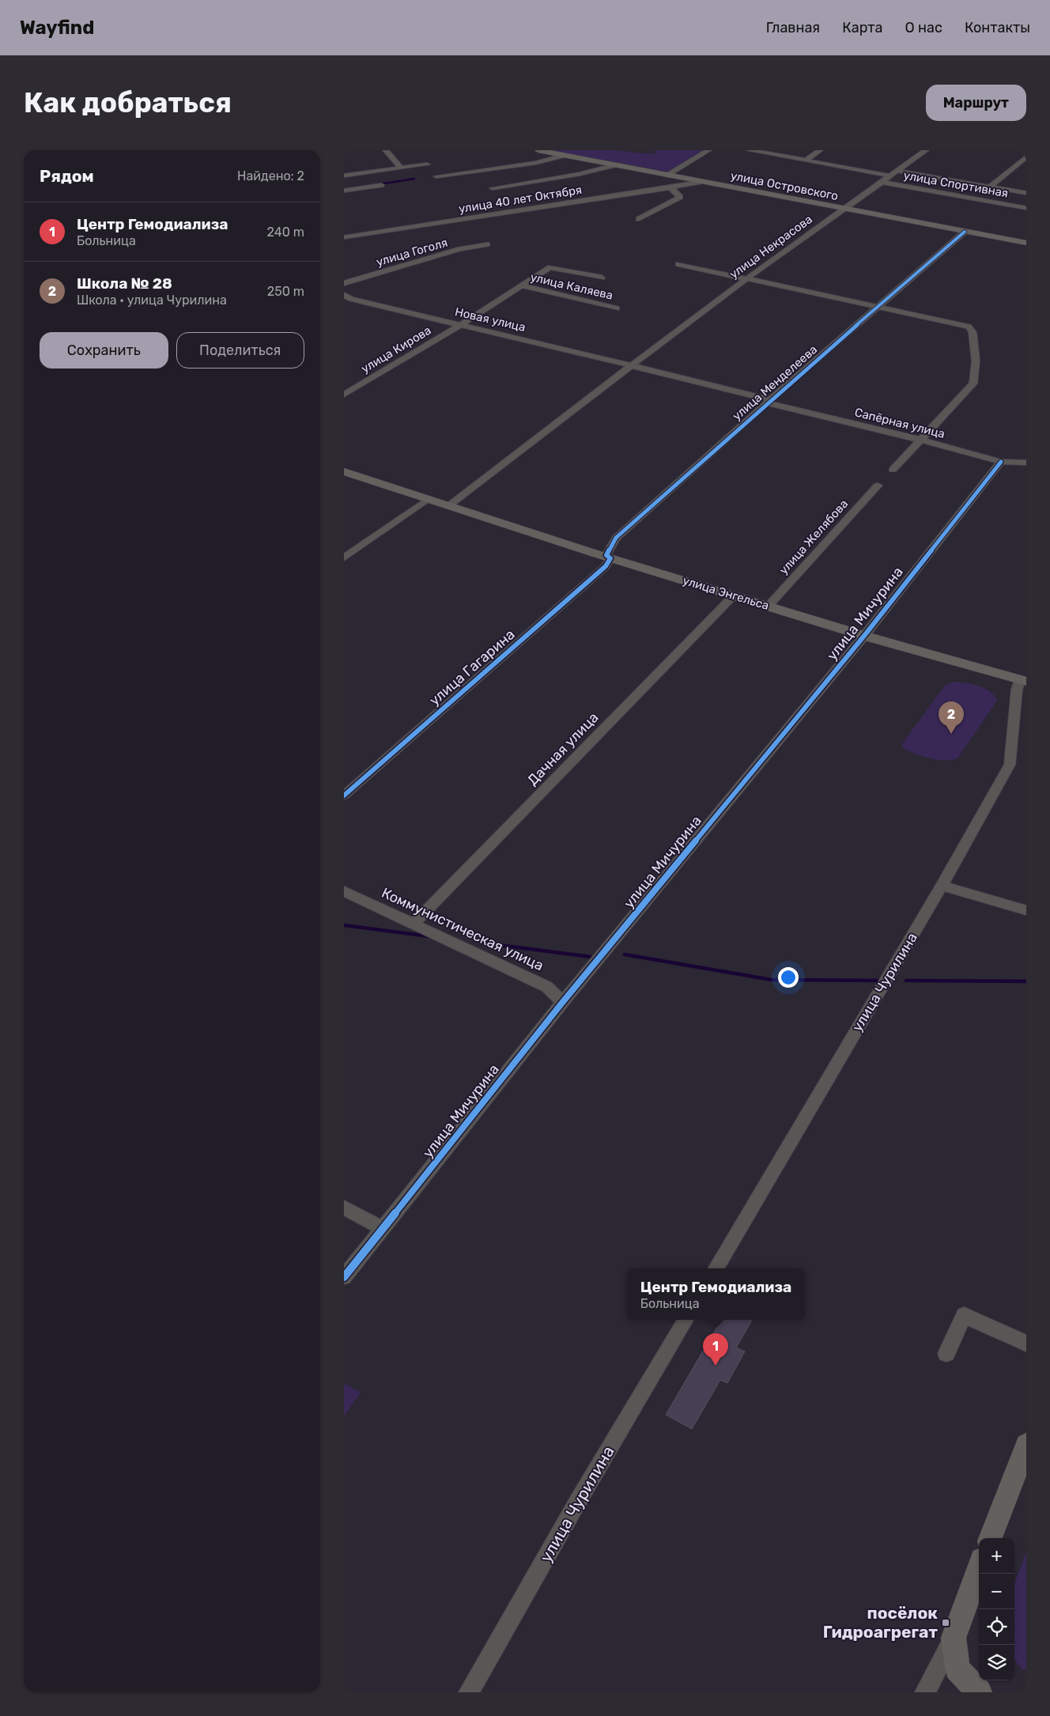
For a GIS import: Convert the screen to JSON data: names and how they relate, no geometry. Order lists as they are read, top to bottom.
{
  "streets": {
    "main road": ["улица Островского", "улица Энгельса"],
    "street": [
      "улица Спортивная",
      "улица 40 лет Октября",
      "улица Некрасова",
      "улица Гоголя",
      "улица Каляева",
      "Новая улица",
      "улица Кирова",
      "улица Менделеева",
      "Сапёрная улица",
      "улица Желябова",
      "улица Мичурина",
      "улица Гагарина",
      "Дачная улица",
      "Коммунистическая улица",
      "улица Чурилина"
    ]
  },
  "crossings": [
    ["улица Спортивная", "улица Некрасова"],
    ["улица Островского", "улица 40 лет Октября"],
    ["улица Островского", "улица Некрасова"],
    ["улица Островского", "улица Менделеева"],
    ["улица Некрасова", "Новая улица"],
    ["улица Некрасова", "Сапёрная улица"],
    ["улица Каляева", "Новая улица"],
    ["улица Каляева", "улица Кирова"],
    ["Новая улица", "улица Кирова"],
    ["Новая улица", "Сапёрная улица"],
    ["улица Менделеева", "Сапёрная улица"],
    ["улица Менделеева", "улица Энгельса"],
    ["улица Менделеева", "улица Гагарина"],
    ["Сапёрная улица", "улица Мичурина"],
    ["улица Желябова", "улица Энгельса"],
    ["улица Энгельса", "улица Мичурина"],
    ["улица Энгельса", "улица Гагарина"],
    ["улица Энгельса", "Дачная улица"],
    ["улица Энгельса", "улица Чурилина"],
    ["улица Мичурина", "Коммунистическая улица"],
    ["Дачная улица", "Коммунистическая улица"]
  ],
  "places": {
    "transit": ["посёлок Гидроагрегат"]
  },
  "page": {
    "header": "Wayfind",
    "nav": [
      "Главная",
      "Карта",
      "О нас",
      "Контакты"
    ],
    "buttons": [
      "Маршрут",
      ["Сохранить", "Поделиться"]
    ],
    "title": "Как добраться",
    "heading": ["Рядом", "Найдено: 2"],
    "list": [
      {
        "mark": "1",
        "name": "Центр Гемодиализа",
        "note": "Больница",
        "value": "240 m"
      },
      {
        "mark": "2",
        "name": "Школа № 28",
        "note": "Школа · улица Чурилина",
        "value": "250 m"
      }
    ],
    "pins": ["2", "1"],
    "popup": ["Центр Гемодиализа", "Больница"],
    "map_buttons": ["+", "−"]
  }
}
